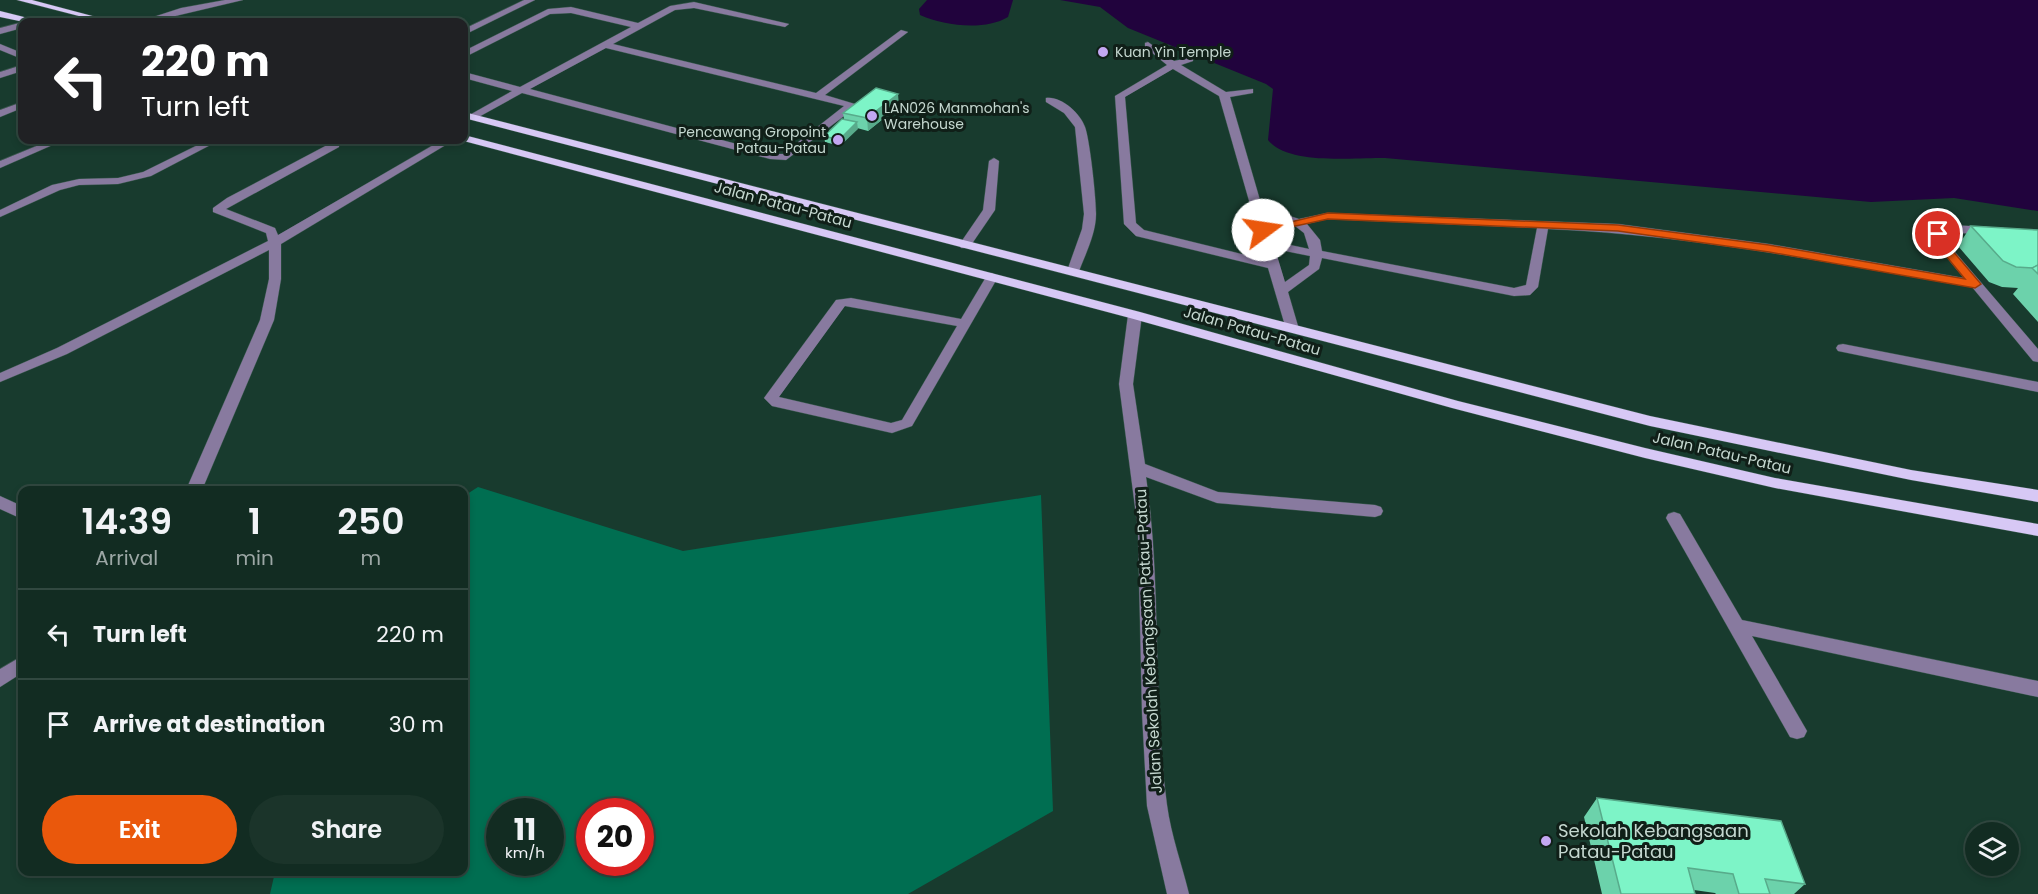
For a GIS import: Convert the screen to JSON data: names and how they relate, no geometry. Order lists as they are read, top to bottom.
{
  "streets": {
    "main road": ["Jalan Patau-Patau"],
    "street": ["Jalan Sekolah Kebangsaan Patau-Patau"]
  },
  "crossings": [
    ["Jalan Patau-Patau", "Jalan Sekolah Kebangsaan Patau-Patau"]
  ],
  "places": [
    "Kuan Yin Temple",
    "LAN026 Manmohan's Warehouse",
    "Pencawang Gropoint Patau-Patau",
    "Sekolah Kebangsaan Patau-Patau"
  ],
  "page": {
    "turn": ["220 m", "Turn left"],
    "eta": [
      "14:39",
      "Arrival",
      "1",
      "min",
      "250",
      "m"
    ],
    "list": [
      {
        "name": "Turn left",
        "value": "220 m"
      },
      {
        "name": "Arrive at destination",
        "value": "30 m"
      }
    ],
    "buttons": ["Exit", "Share"],
    "speed": "11 km/h",
    "limit": "20"
  }
}
